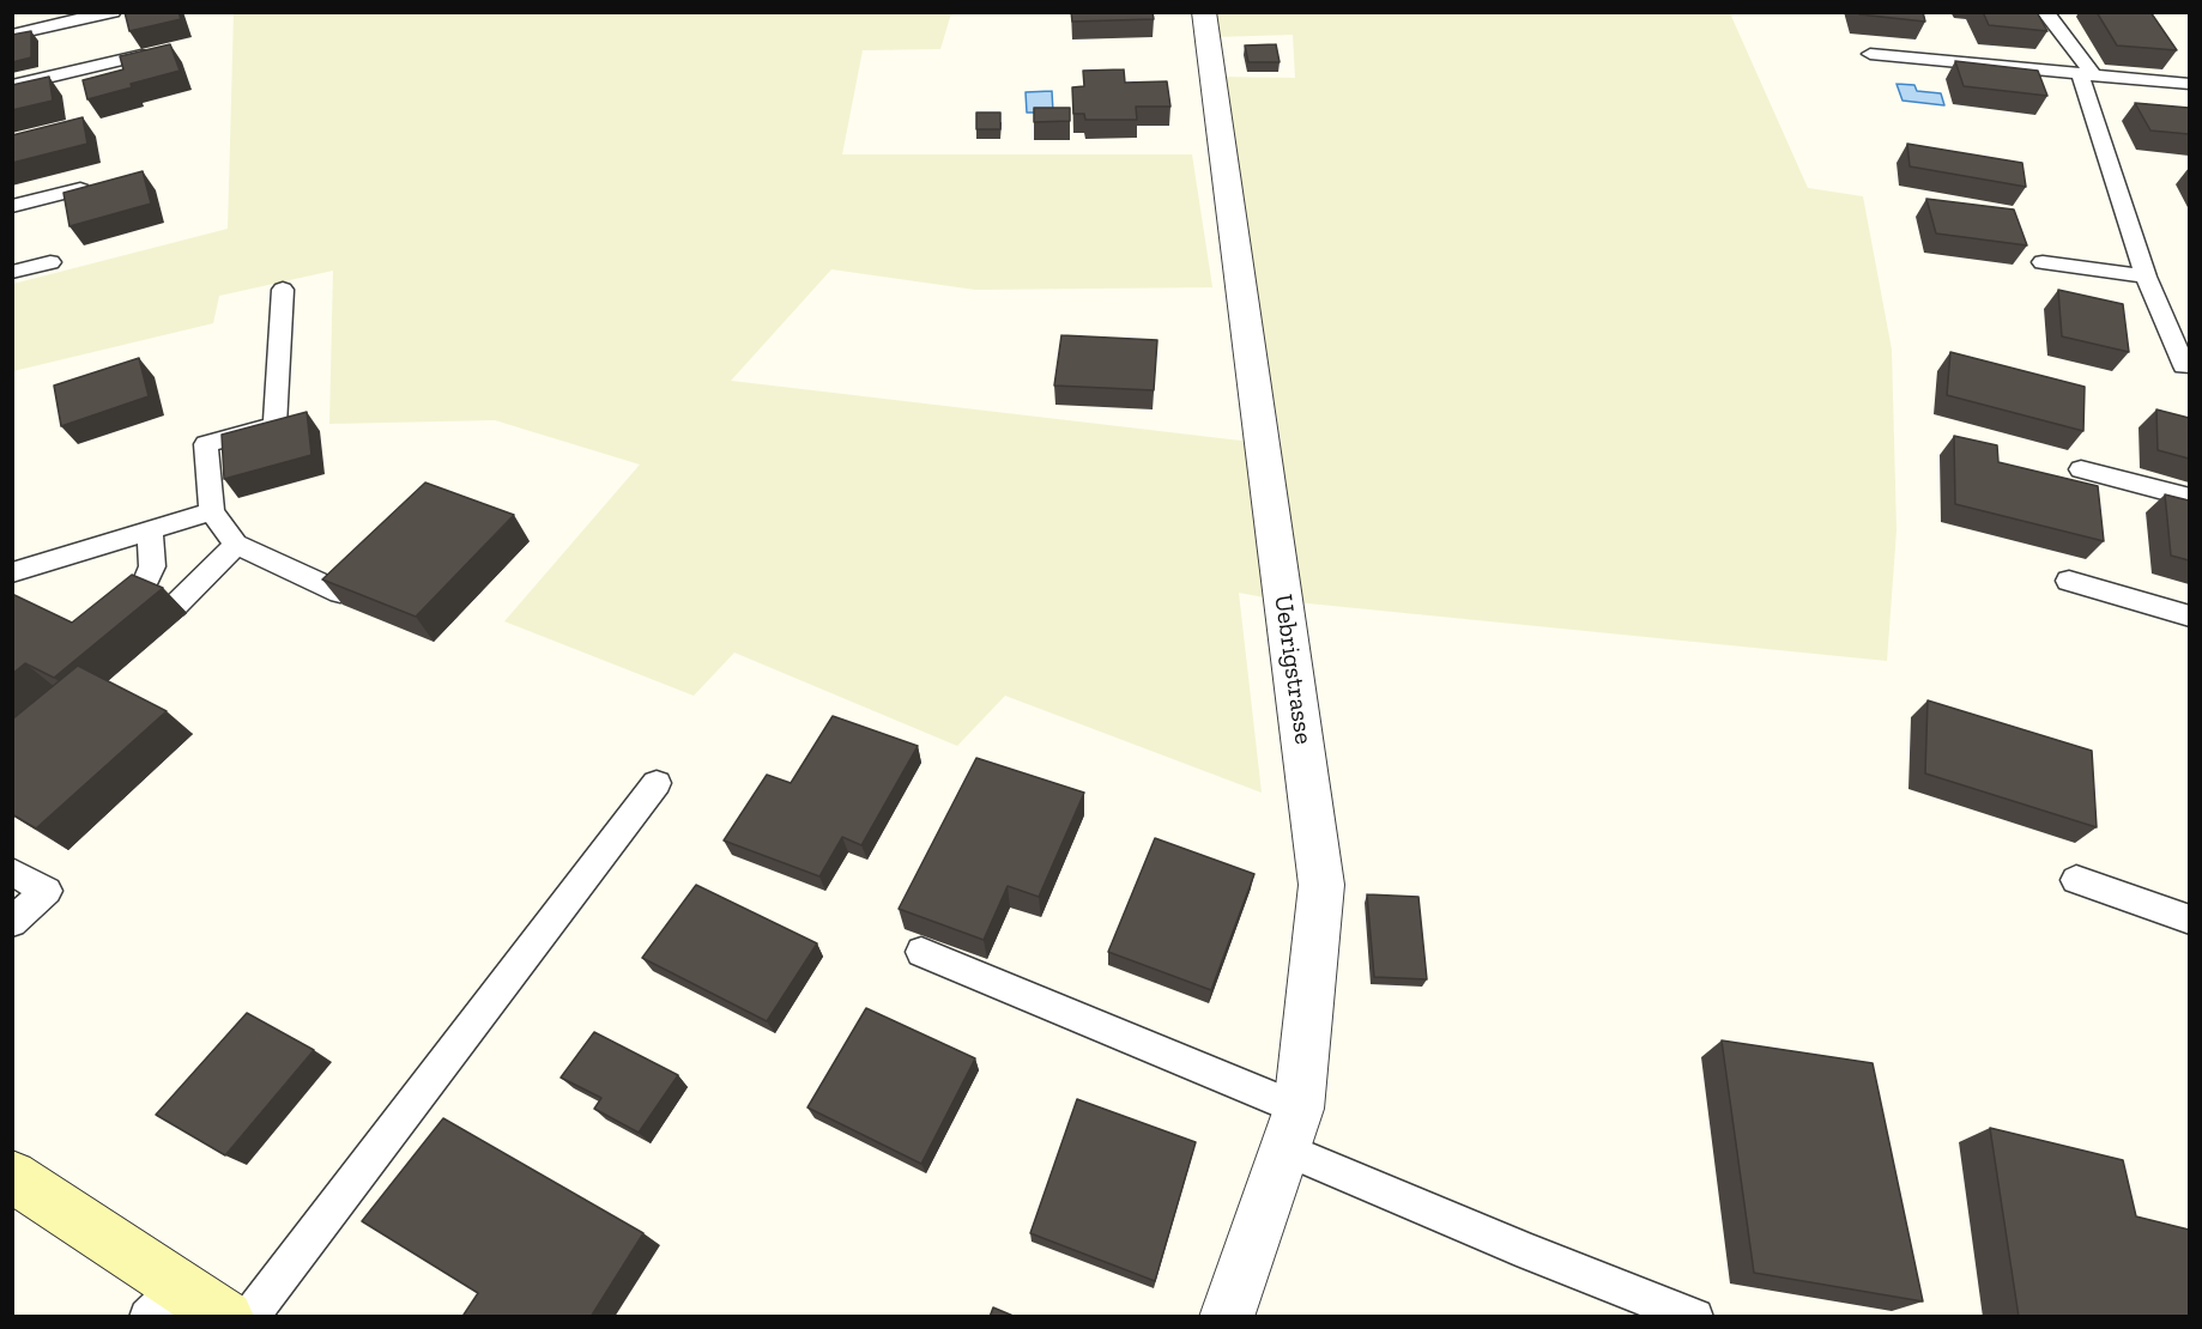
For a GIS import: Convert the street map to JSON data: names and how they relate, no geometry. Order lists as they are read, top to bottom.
{
  "streets": {
    "street": ["Uebrigstrasse"]
  }
}
